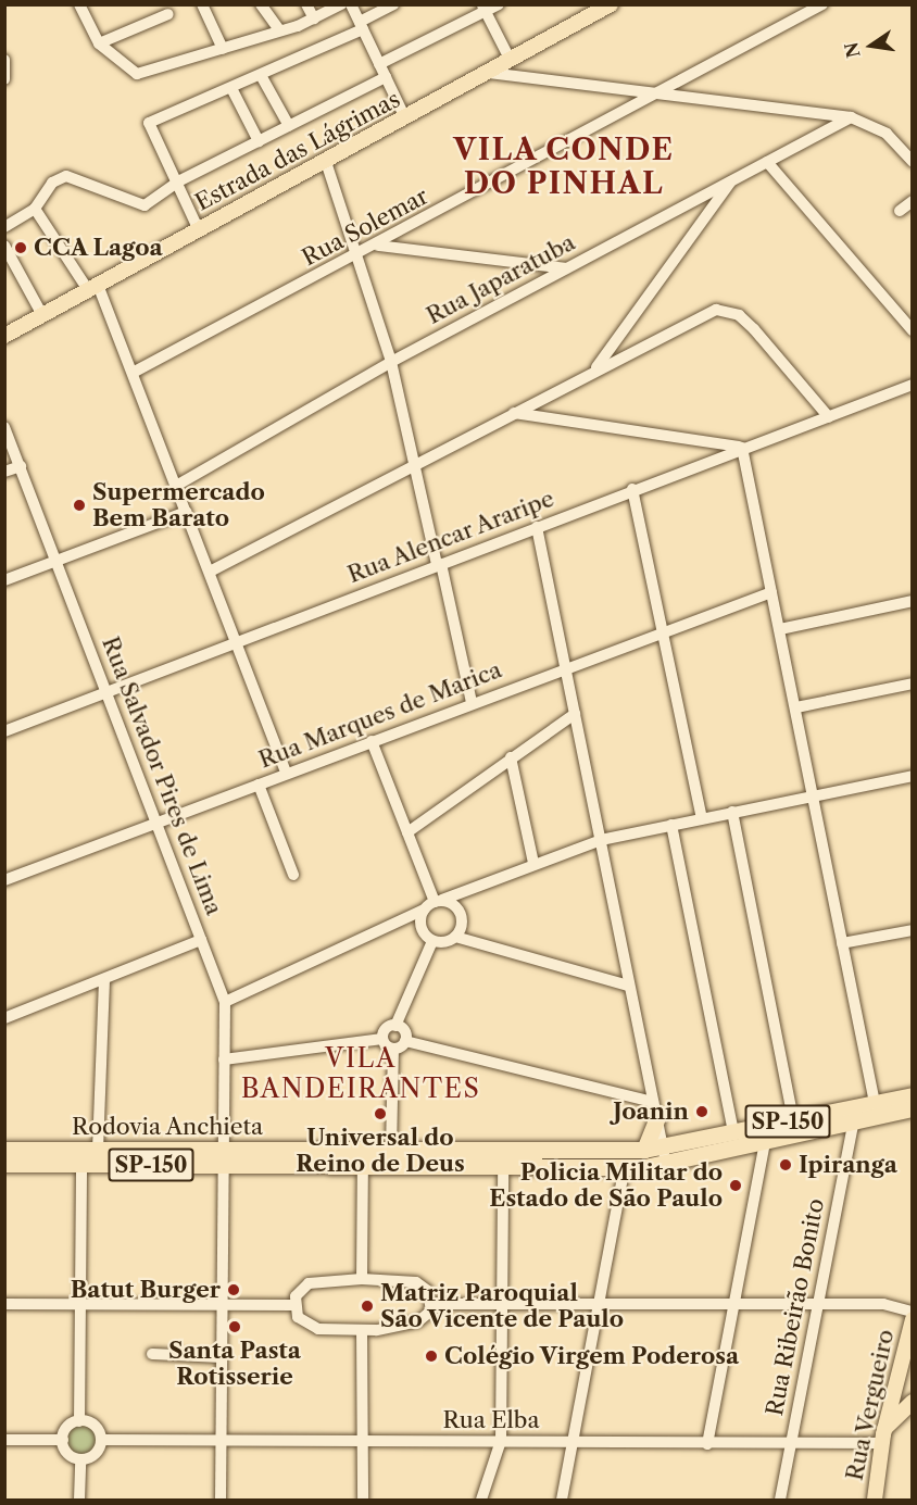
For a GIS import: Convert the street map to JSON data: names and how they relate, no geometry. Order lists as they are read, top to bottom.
{
  "streets": {
    "highway": ["SP-150", "Rodovia Anchieta"],
    "main road": ["Estrada das Lágrimas", "Rua Vergueiro"],
    "street": [
      "Rua Solemar",
      "Rua Japaratuba",
      "Rua Alencar Araripe",
      "Rua Marques de Marica",
      "Rua Salvador Pires de Lima",
      "Rua Ribeirão Bonito",
      "Rua Elba"
    ]
  },
  "crossings": [
    ["Rua Alencar Araripe", "Rua Salvador Pires de Lima"],
    ["Rua Marques de Marica", "Rua Salvador Pires de Lima"],
    ["Rua Salvador Pires de Lima", "Rodovia Anchieta"],
    ["Rua Salvador Pires de Lima", "Rua Elba"],
    ["Rodovia Anchieta", "Rua Ribeirão Bonito"],
    ["Rua Ribeirão Bonito", "Rua Elba"],
    ["Rua Vergueiro", "Rua Elba"]
  ],
  "districts": ["VILA CONDE DO PINHAL", "VILA BANDEIRANTES"],
  "places": [
    "CCA Lagoa",
    "Supermercado Bem Barato",
    "Joanin",
    "Universal do Reino de Deus",
    "Ipiranga",
    "Policia Militar do Estado de São Paulo",
    "Batut Burger",
    "Matriz Paroquial São Vicente de Paulo",
    "Santa Pasta Rotisserie",
    "Colégio Virgem Poderosa"
  ],
  "north": "left"
}
